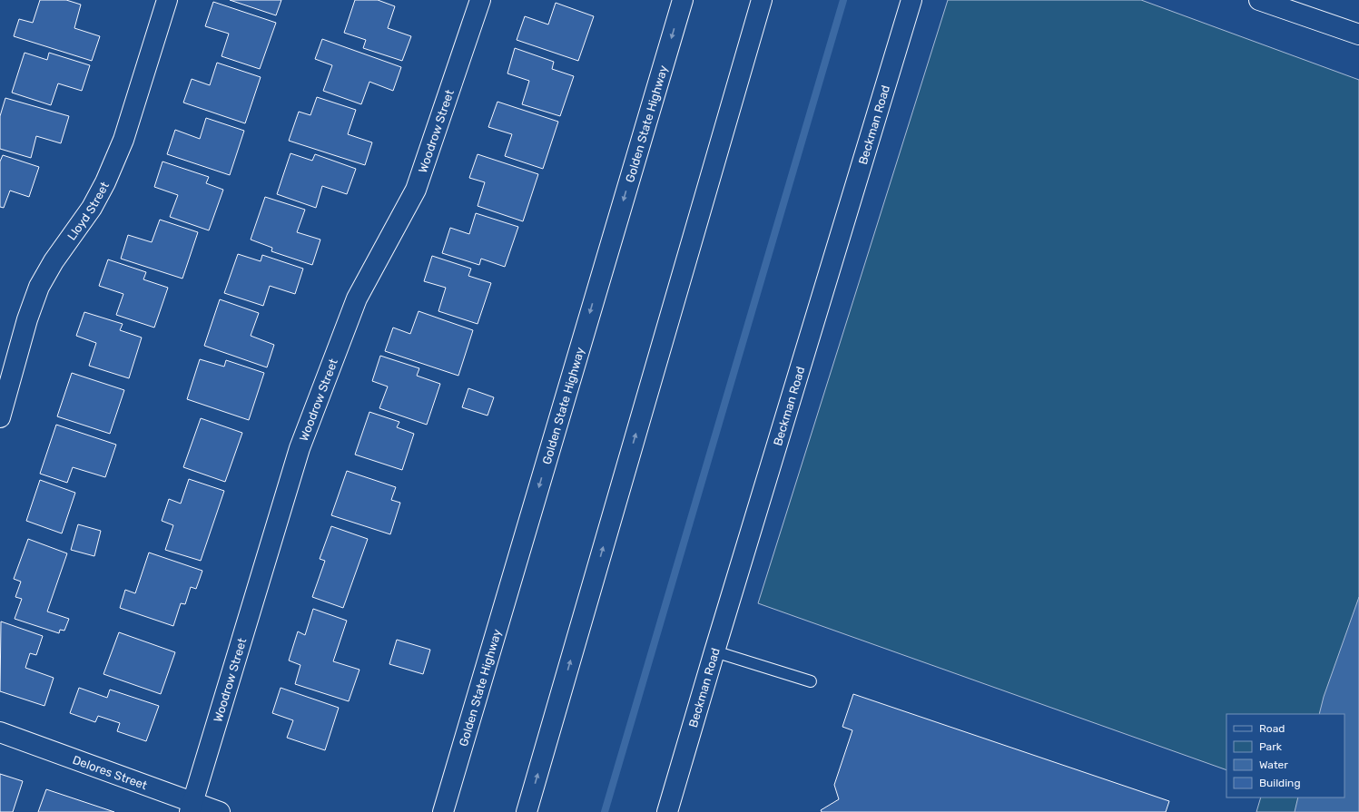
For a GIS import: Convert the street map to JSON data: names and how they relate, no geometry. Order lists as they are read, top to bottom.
{
  "streets": {
    "main road": [
      "Golden State Highway",
      "Beckman Road",
      "Woodrow Street",
      "Lloyd Street",
      "Delores Street"
    ]
  },
  "crossings": [
    ["Woodrow Street", "Delores Street"]
  ],
  "legend": [
    "Road",
    "Park",
    "Water",
    "Building"
  ]
}
